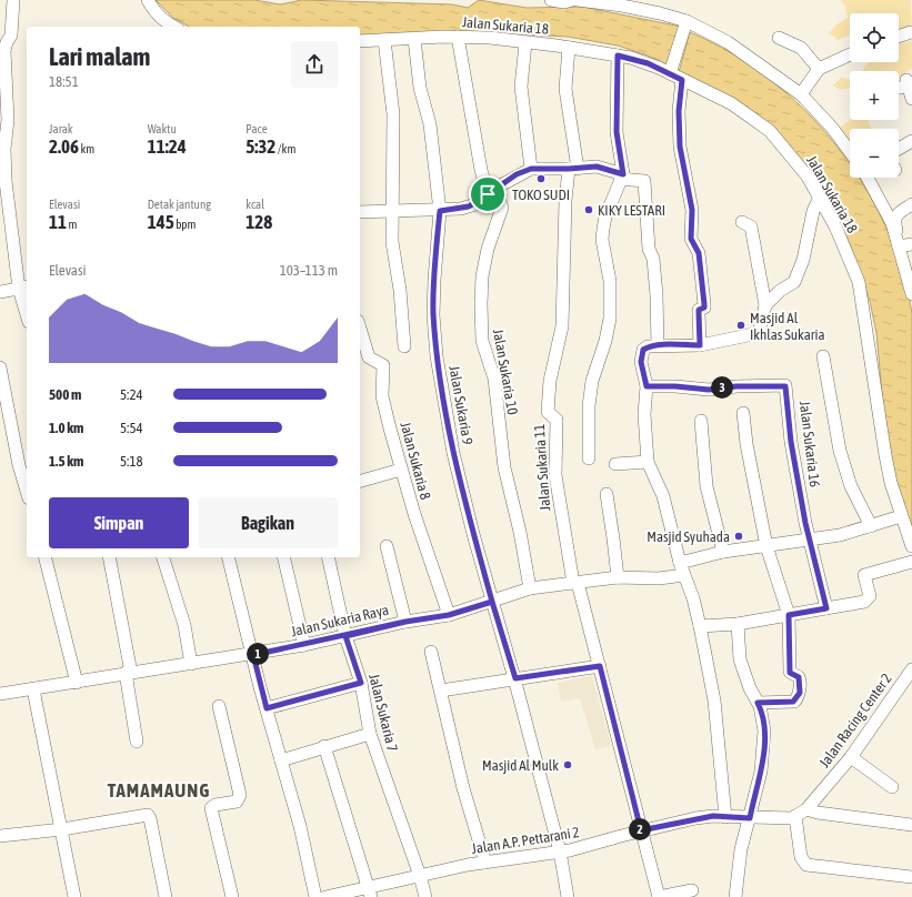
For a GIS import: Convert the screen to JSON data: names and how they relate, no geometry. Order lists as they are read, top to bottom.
{
  "streets": {
    "street": [
      "Jalan Sukaria 18",
      "Jalan Sukaria 10",
      "Jalan Sukaria 9",
      "Jalan Sukaria 16",
      "Jalan Sukaria 8",
      "Jalan Sukaria 11",
      "Jalan Sukaria Raya",
      "Jalan Sukaria 7",
      "Jalan Racing Center 2",
      "Jalan A.P. Pettarani 2"
    ]
  },
  "crossings": [
    ["Jalan Sukaria 18", "Jalan Sukaria 10"],
    ["Jalan Sukaria 18", "Jalan Sukaria 9"],
    ["Jalan Sukaria 10", "Jalan Sukaria Raya"],
    ["Jalan Sukaria 9", "Jalan Sukaria Raya"],
    ["Jalan Sukaria 9", "Jalan A.P. Pettarani 2"],
    ["Jalan Sukaria 8", "Jalan Sukaria Raya"],
    ["Jalan Sukaria 11", "Jalan Sukaria Raya"],
    ["Jalan Sukaria Raya", "Jalan Sukaria 7"],
    ["Jalan Sukaria 7", "Jalan A.P. Pettarani 2"],
    ["Jalan Racing Center 2", "Jalan A.P. Pettarani 2"]
  ],
  "districts": ["TAMAMAUNG"],
  "places": [
    "TOKO SUDI",
    "KIKY LESTARI",
    "Masjid Al Ikhlas Sukaria",
    "Masjid Syuhada",
    "Masjid Al Mulk"
  ],
  "page": {
    "map_buttons": ["+", "−"],
    "heading": ["Lari malam", "18:51"],
    "stats": [
      ["Jarak", "2.06 km"],
      ["Waktu", "11:24"],
      ["Pace", "5:32 /km"],
      ["Elevasi", "11 m"],
      ["Detak jantung", "145 bpm"],
      ["kcal", "128"]
    ],
    "chart": ["Elevasi", "103–113 m"],
    "pins": ["3", "1", "2"],
    "list": [
      {
        "name": "500 m",
        "note": "5:24"
      },
      {
        "name": "1.0 km",
        "note": "5:54"
      },
      {
        "name": "1.5 km",
        "note": "5:18"
      }
    ],
    "buttons": ["Simpan", "Bagikan"]
  }
}
